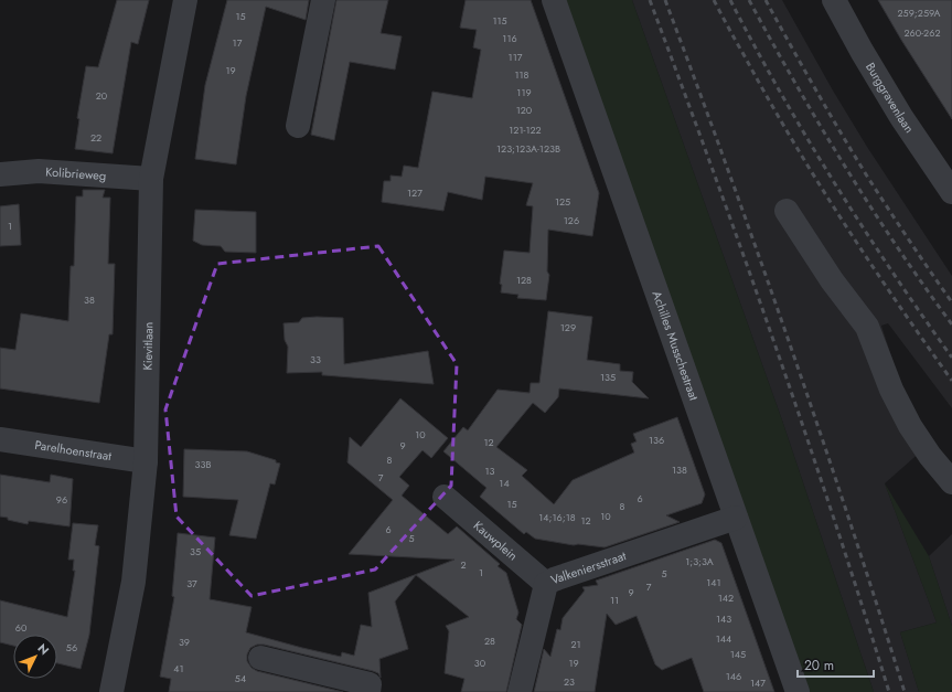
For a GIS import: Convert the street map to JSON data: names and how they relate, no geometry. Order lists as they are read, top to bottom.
{
  "streets": {
    "street": [
      "Burggravenlaan",
      "Kolibrieweg",
      "Kievitlaan",
      "Achilles Musschestraat",
      "Parelhoenstraat",
      "Kauwplein",
      "Valkeniersstraat"
    ]
  },
  "crossings": [
    ["Kolibrieweg", "Kievitlaan"],
    ["Kievitlaan", "Parelhoenstraat"],
    ["Achilles Musschestraat", "Valkeniersstraat"],
    ["Kauwplein", "Valkeniersstraat"]
  ],
  "house_numbers": [
    "259;259A",
    "15",
    "115",
    "260-262",
    "116",
    "17",
    "117",
    "19",
    "118",
    "119",
    "20",
    "120",
    "121-122",
    "22",
    "123;123A-123B",
    "127",
    "125",
    "126",
    "1",
    "128",
    "38",
    "129",
    "33",
    "135",
    "10",
    "136",
    "12",
    "9",
    "8",
    "33B",
    "138",
    "13",
    "7",
    "14",
    "6",
    "96",
    "15",
    "8",
    "10",
    "14;16;18",
    "12",
    "6",
    "5",
    "35",
    "1;3;3A",
    "2",
    "1",
    "5",
    "141",
    "37",
    "7",
    "9",
    "142",
    "11",
    "143",
    "60",
    "144",
    "28",
    "39",
    "21",
    "56",
    "145",
    "30",
    "19",
    "41",
    "146",
    "54",
    "23",
    "147"
  ],
  "scale_bar": "20 m",
  "north": "top right"
}
